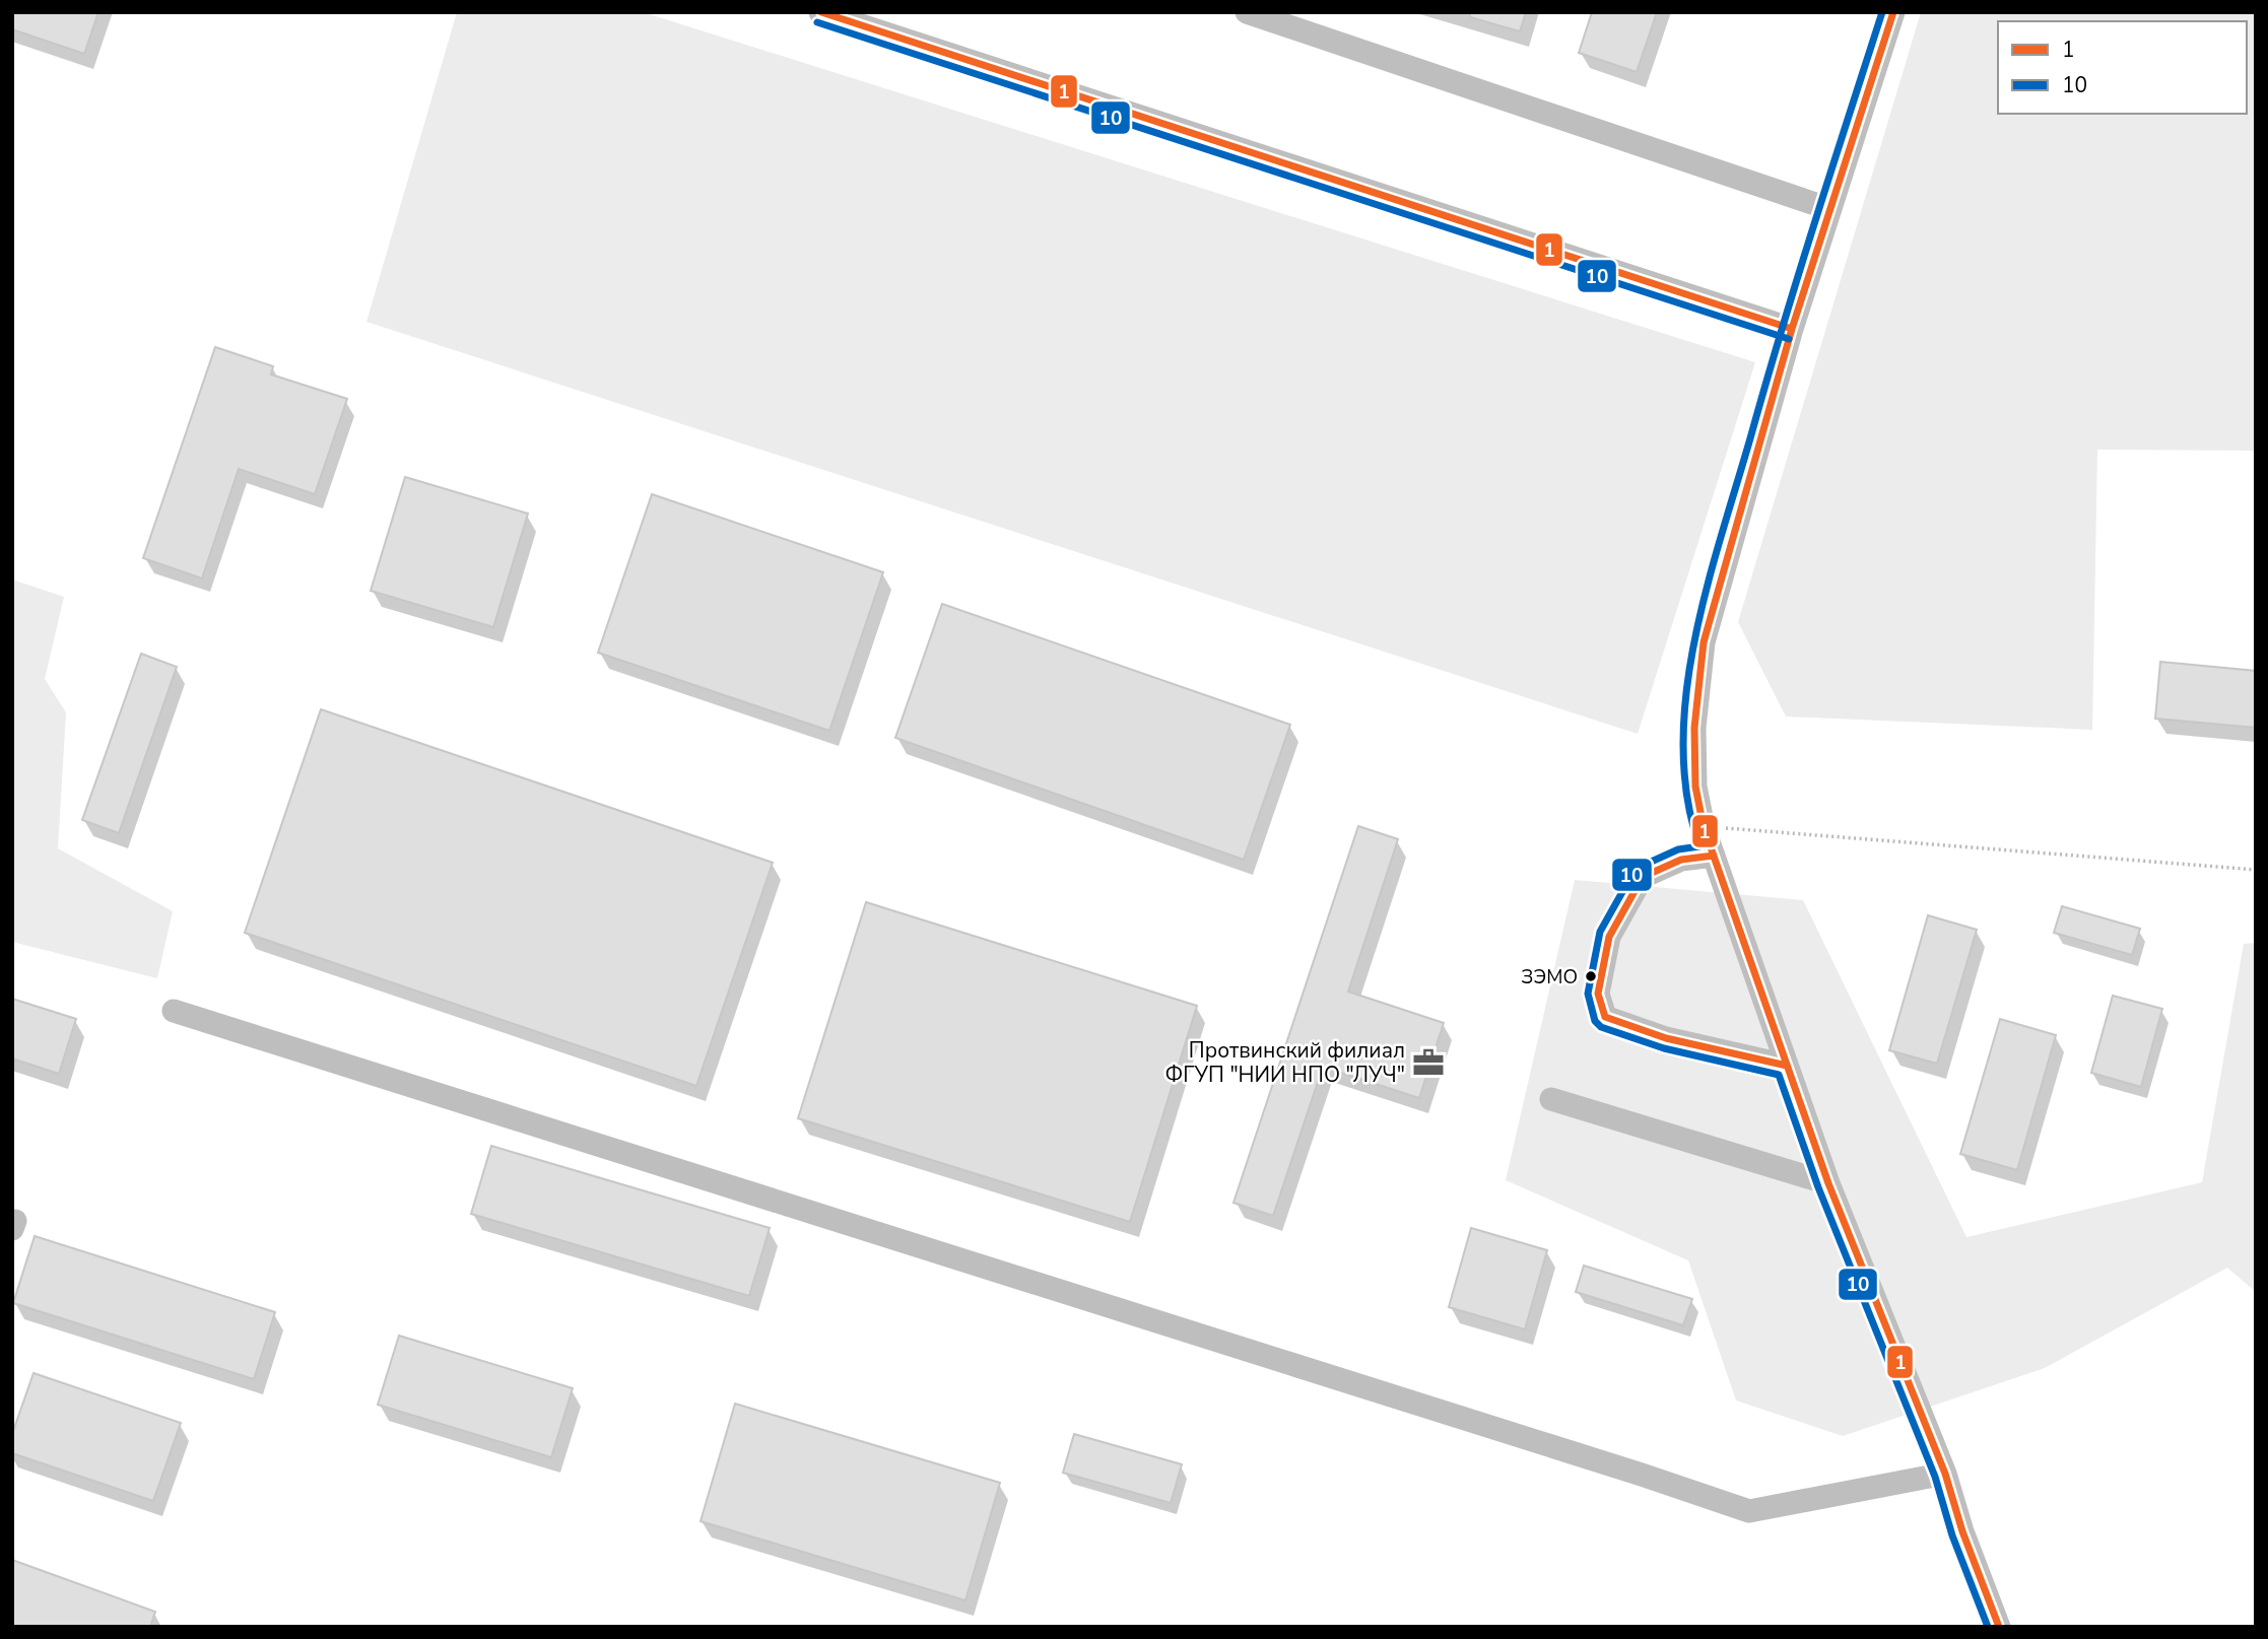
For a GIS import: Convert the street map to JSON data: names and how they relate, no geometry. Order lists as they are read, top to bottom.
{
  "places": {
    "other": ["ЗЭМО"],
    "office": ["Протвинский филиал ФГУП \"НИИ НПО \"ЛУЧ\""]
  },
  "lines": ["transit line 1", "transit line 10"],
  "legend": ["1", "10"]
}
